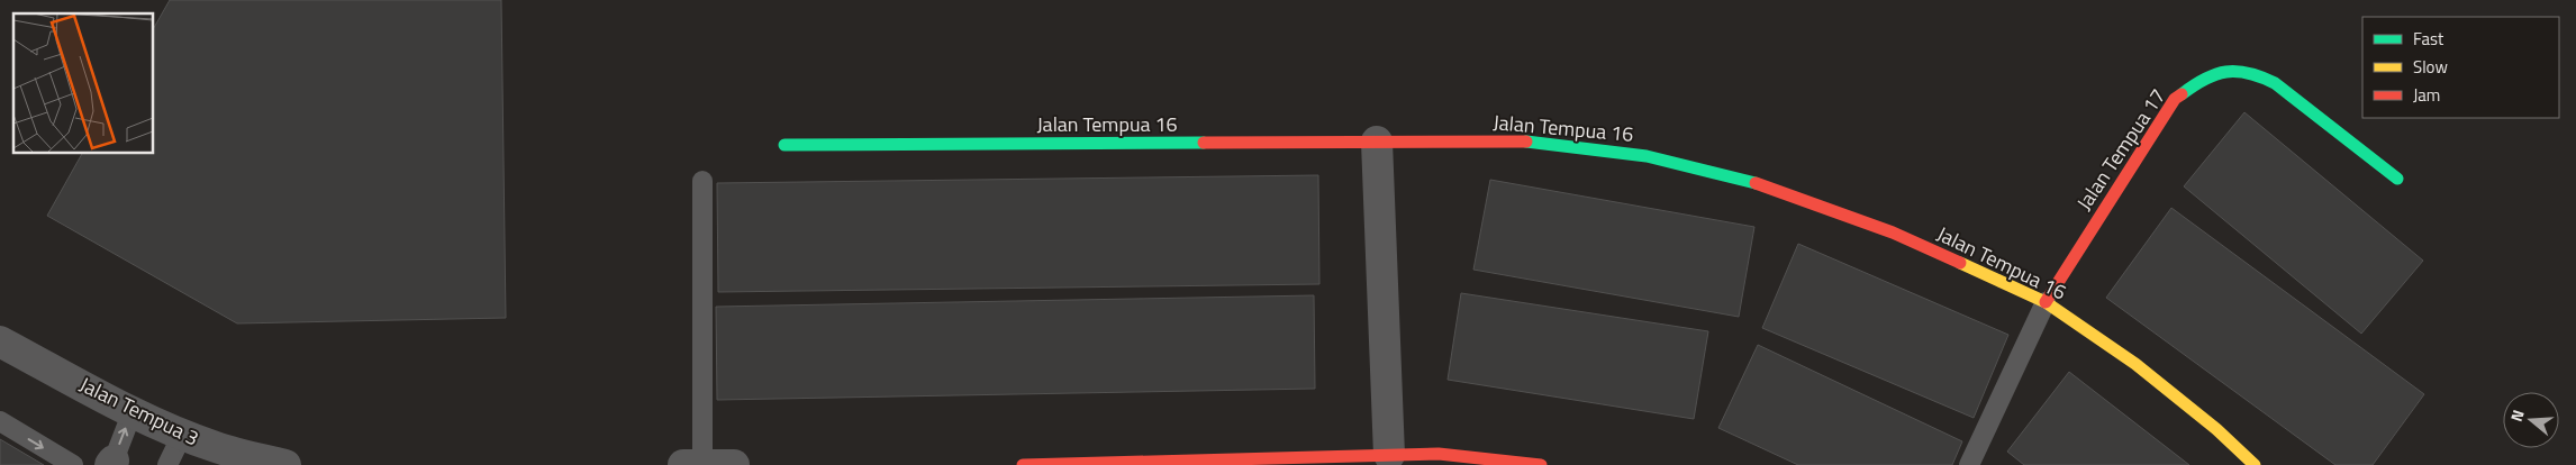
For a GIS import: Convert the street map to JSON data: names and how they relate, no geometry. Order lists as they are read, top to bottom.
{
  "streets": {
    "street": ["Jalan Tempua 16", "Jalan Tempua 17", "Jalan Tempua 3"]
  },
  "crossings": [
    ["Jalan Tempua 16", "Jalan Tempua 17"]
  ],
  "legend": ["Fast", "Slow", "Jam"],
  "north": "left"
}
